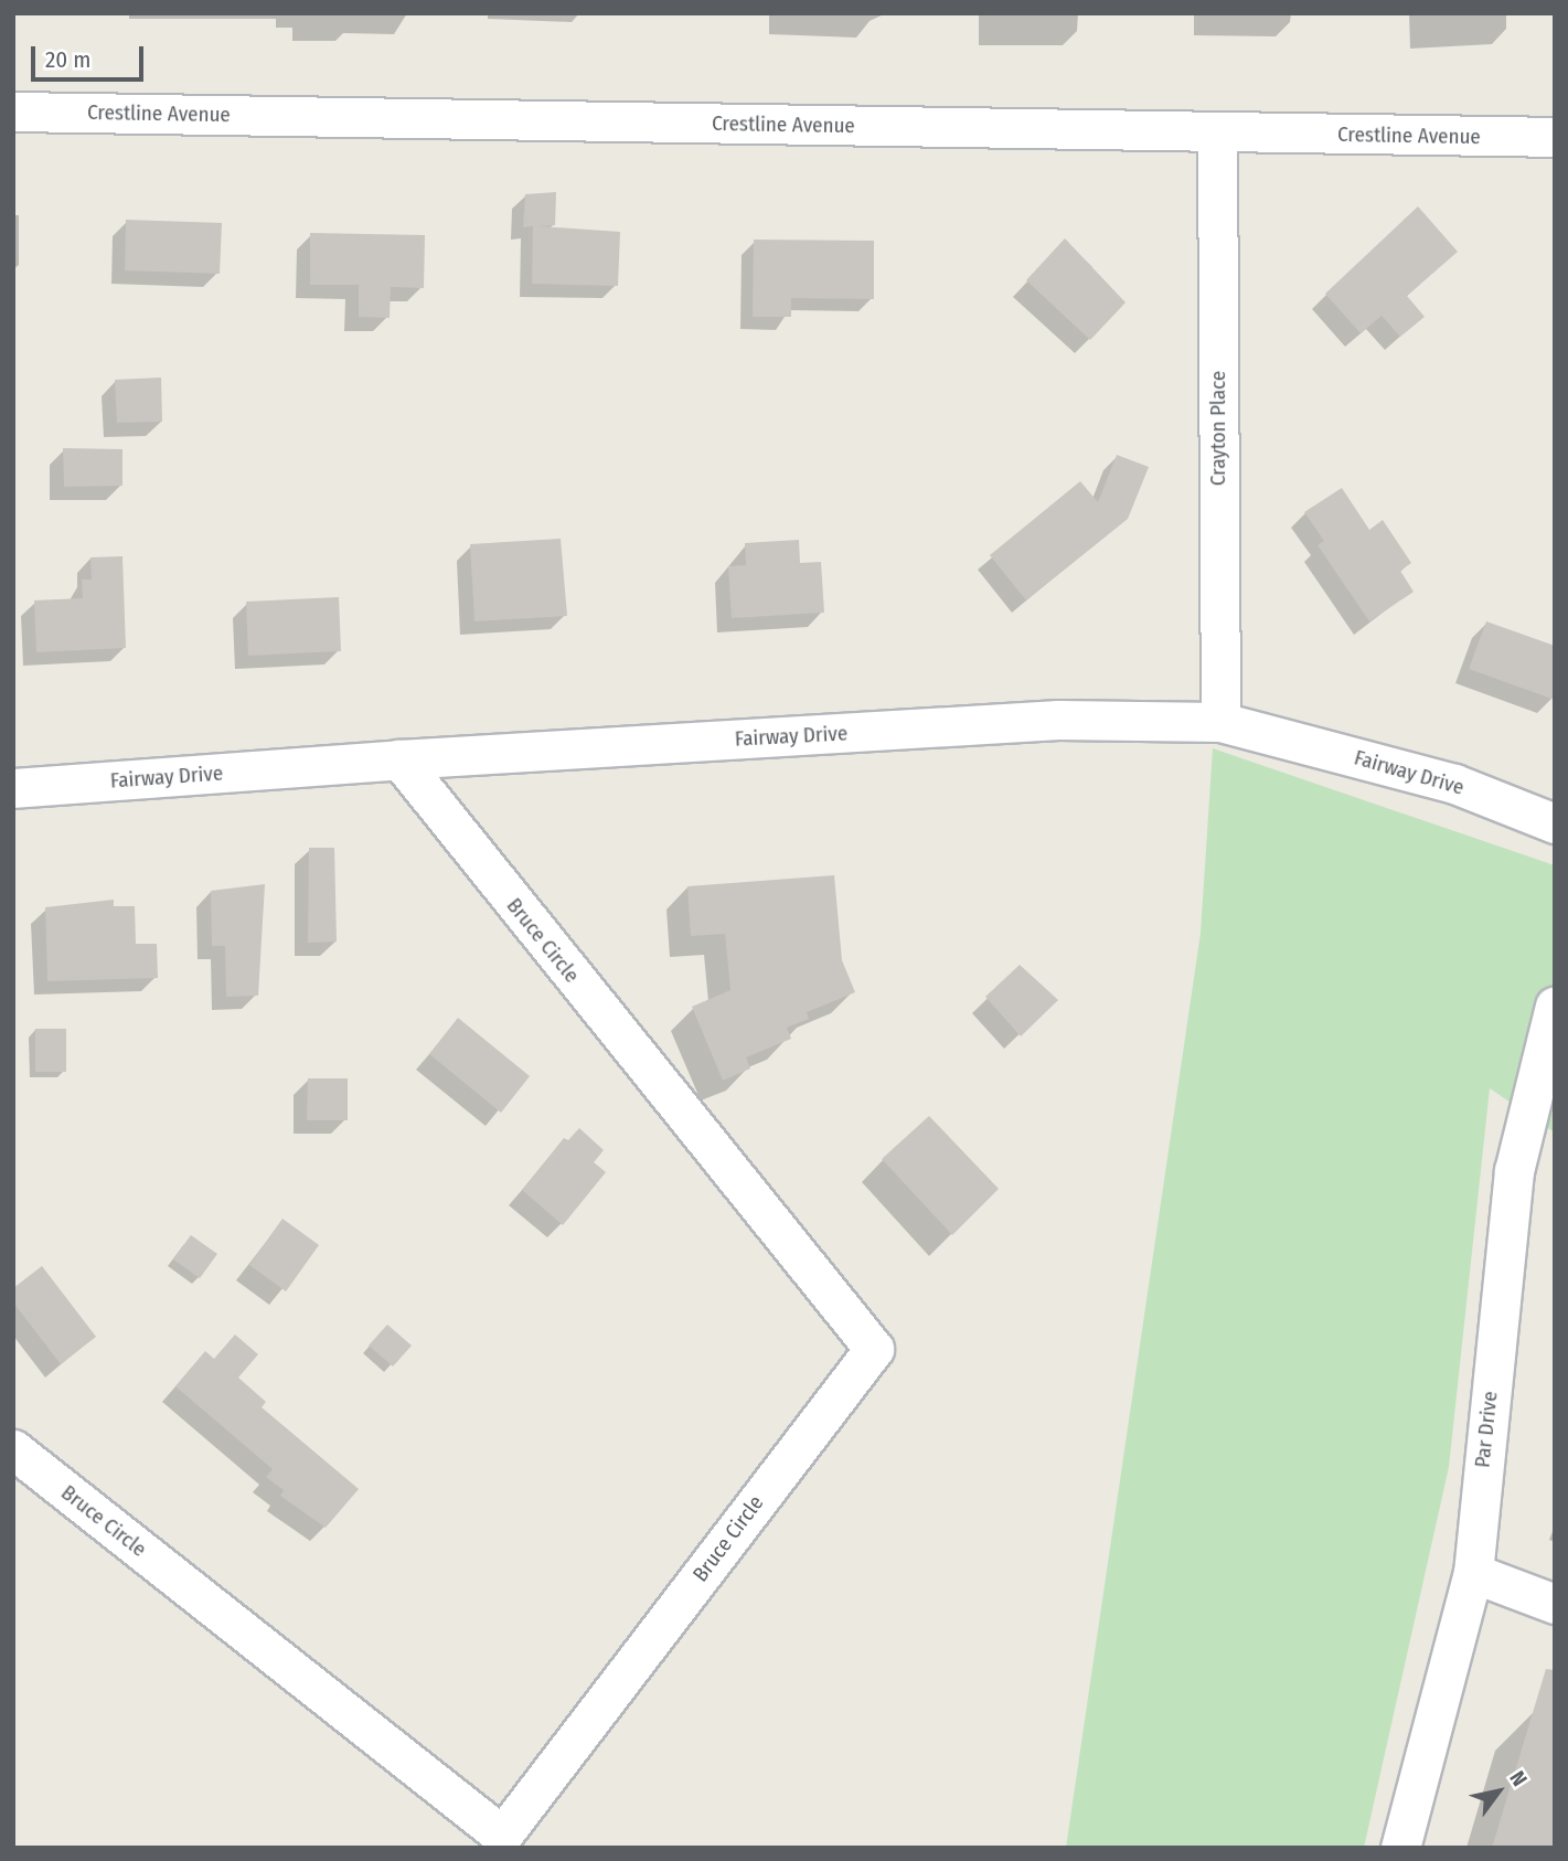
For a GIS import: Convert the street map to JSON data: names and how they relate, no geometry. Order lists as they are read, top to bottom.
{
  "streets": {
    "street": [
      "Crestline Avenue",
      "Crayton Place",
      "Fairway Drive",
      "Bruce Circle",
      "Par Drive"
    ]
  },
  "crossings": [
    ["Crestline Avenue", "Crayton Place"],
    ["Crayton Place", "Fairway Drive"],
    ["Fairway Drive", "Bruce Circle"]
  ],
  "scale_bar": "20 m",
  "north": "top right"
}
